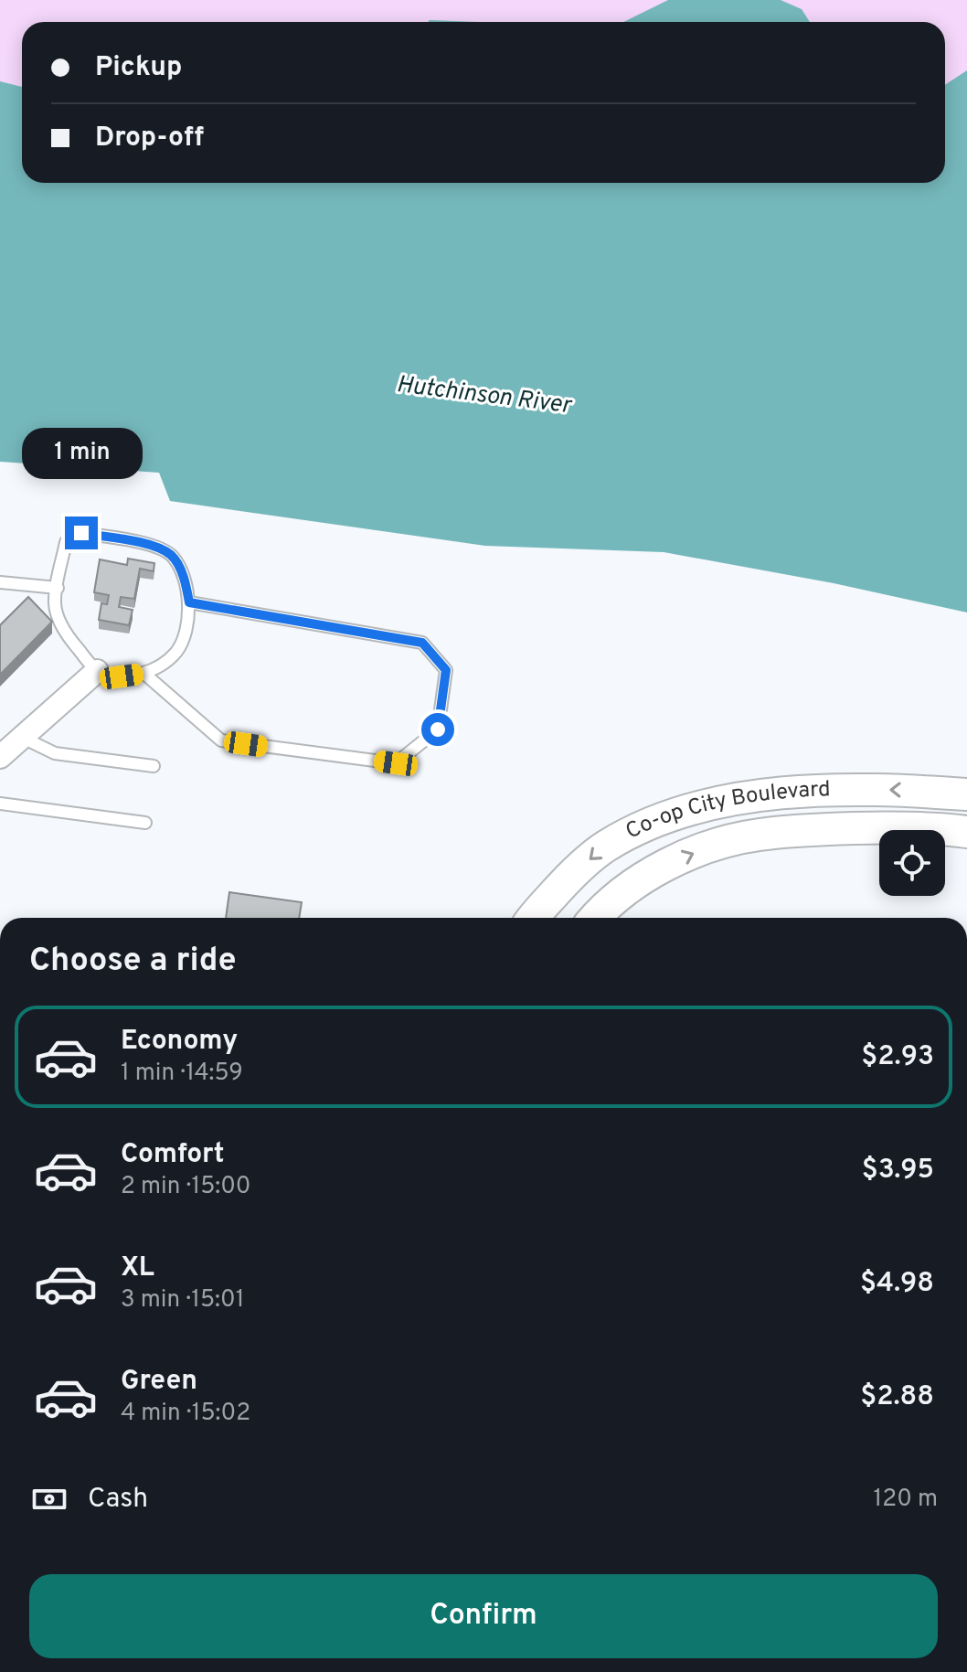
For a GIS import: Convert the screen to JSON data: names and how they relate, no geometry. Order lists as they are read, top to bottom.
{
  "streets": {
    "main road": ["Co-op City Boulevard"]
  },
  "water": ["Hutchinson River"],
  "page": {
    "banner": ["Pickup", "Drop-off"],
    "bubble": "1 min",
    "heading": "Choose a ride",
    "list": [
      {
        "name": "Economy",
        "note": "1 min · 14:59",
        "value": "$2.93"
      },
      {
        "name": "Comfort",
        "note": "2 min · 15:00",
        "value": "$3.95"
      },
      {
        "name": "XL",
        "note": "3 min · 15:01",
        "value": "$4.98"
      },
      {
        "name": "Green",
        "note": "4 min · 15:02",
        "value": "$2.88"
      }
    ],
    "pay": ["Cash", "120 m"],
    "buttons": "Confirm"
  }
}
